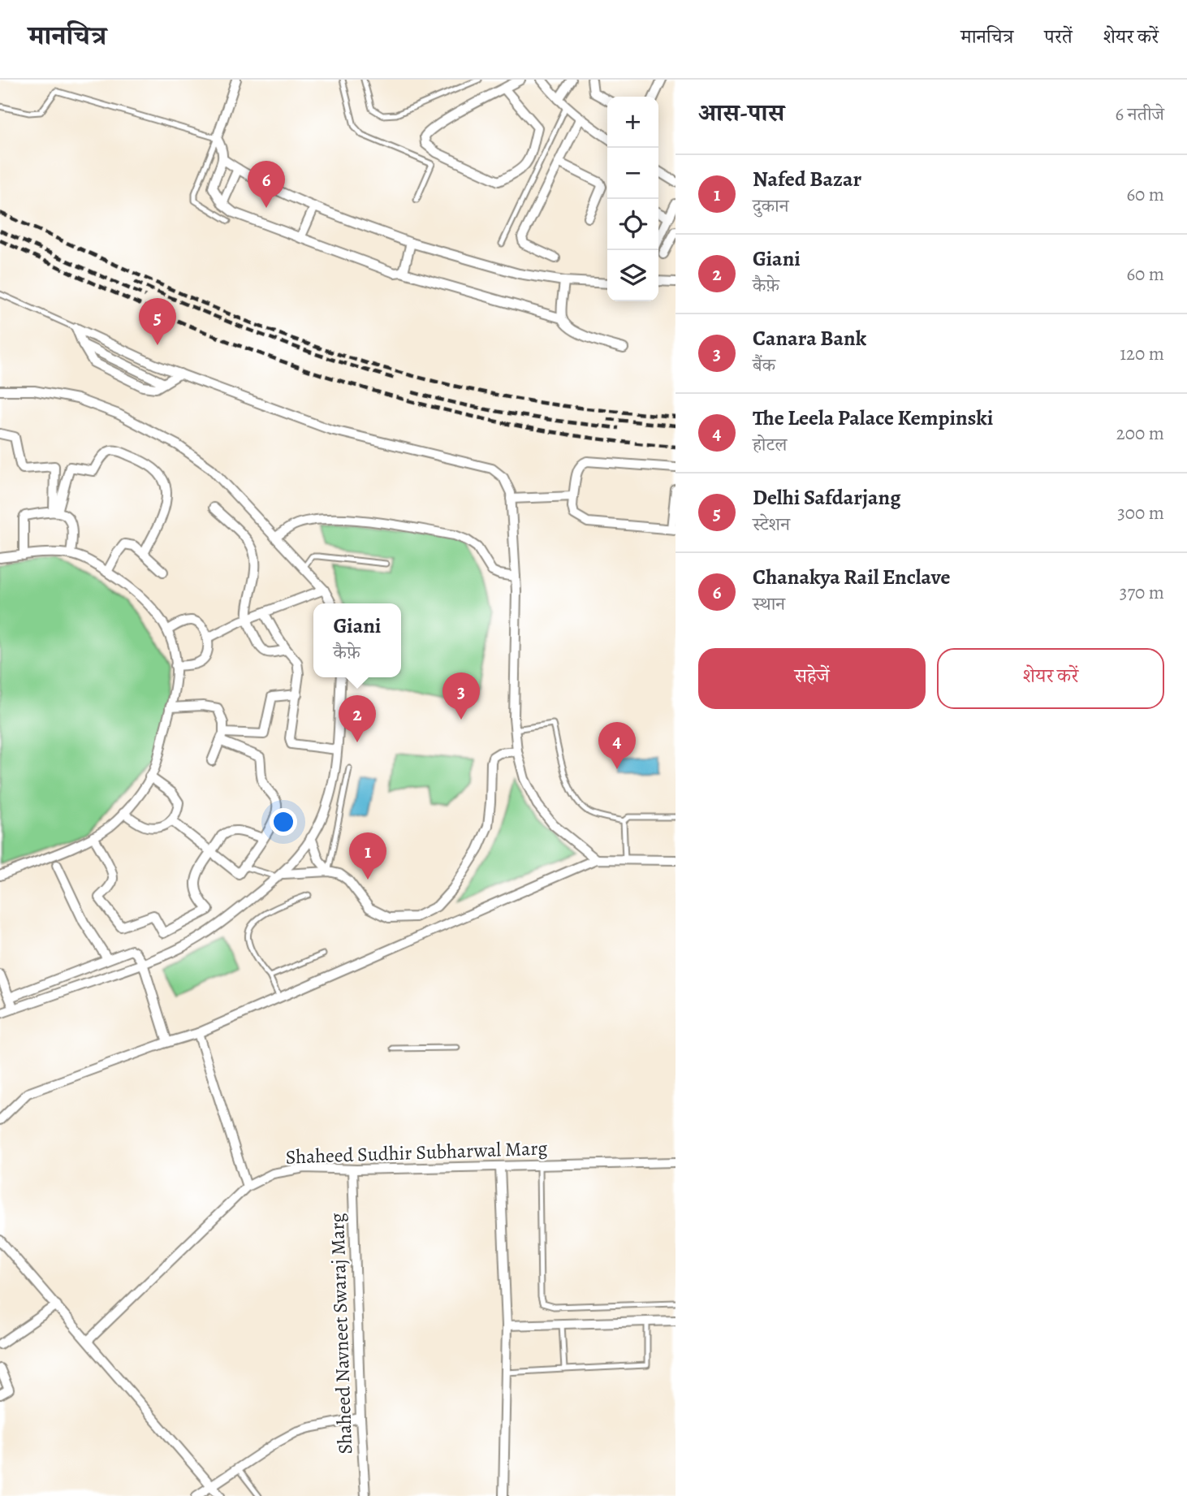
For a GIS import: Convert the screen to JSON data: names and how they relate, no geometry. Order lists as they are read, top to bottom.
{
  "streets": {
    "street": ["Shaheed Sudhir Subharwal Marg", "Shaheed Navneet Swaraj Marg"]
  },
  "crossings": [
    ["Shaheed Sudhir Subharwal Marg", "Shaheed Navneet Swaraj Marg"]
  ],
  "page": {
    "header": "मानचित्र",
    "nav": ["मानचित्र", "परतें", "शेयर करें"],
    "heading": ["आस-पास", "6 नतीजे"],
    "map_buttons": ["+", "−"],
    "list": [
      {
        "mark": "1",
        "name": "Nafed Bazar",
        "note": "दुकान",
        "value": "60 m"
      },
      {
        "mark": "2",
        "name": "Giani",
        "note": "कैफ़े",
        "value": "60 m"
      },
      {
        "mark": "3",
        "name": "Canara Bank",
        "note": "बैंक",
        "value": "120 m"
      },
      {
        "mark": "4",
        "name": "The Leela Palace Kempinski",
        "note": "होटल",
        "value": "200 m"
      },
      {
        "mark": "5",
        "name": "Delhi Safdarjang",
        "note": "स्टेशन",
        "value": "300 m"
      },
      {
        "mark": "6",
        "name": "Chanakya Rail Enclave",
        "note": "स्थान",
        "value": "370 m"
      }
    ],
    "pins": [
      "6",
      "5",
      "3",
      "2",
      "4",
      "1"
    ],
    "popup": ["Giani", "कैफ़े"],
    "buttons": ["सहेजें", "शेयर करें"]
  }
}
